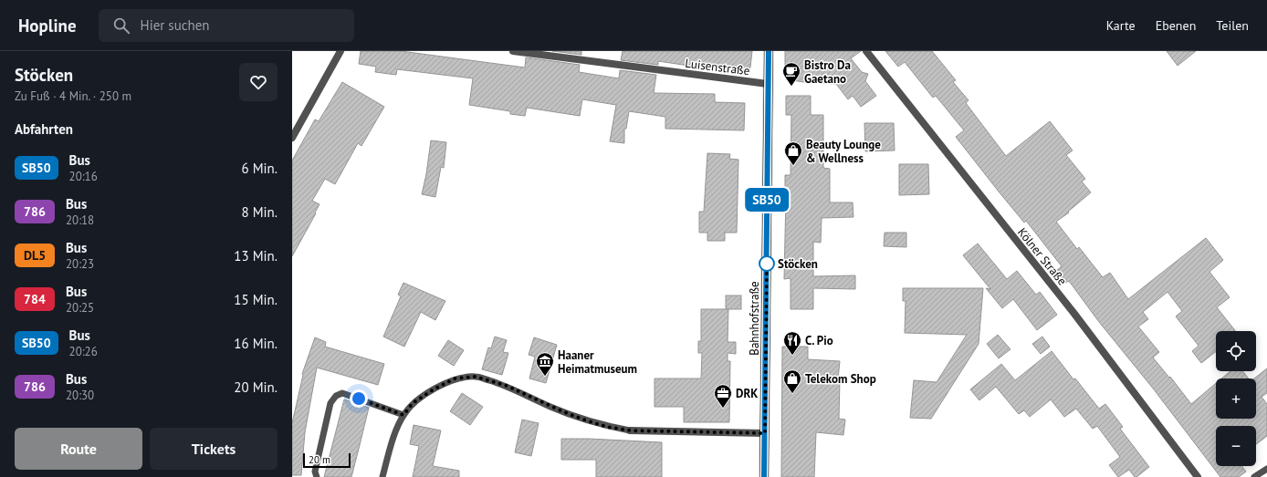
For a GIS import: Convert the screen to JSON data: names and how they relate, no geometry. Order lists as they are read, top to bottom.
{
  "streets": {
    "main road": ["Bahnhofstraße"],
    "street": ["Luisenstraße", "Kölner Straße"]
  },
  "crossings": [
    ["Luisenstraße", "Bahnhofstraße"]
  ],
  "places": {
    "cafe": ["Bistro Da Gaetano"],
    "shop": ["Beauty Lounge & Wellness", "Telekom Shop"],
    "other": ["Stöcken"],
    "restaurant": ["C. Pio"],
    "museum": ["Haaner Heimatmuseum"],
    "office": ["DRK"]
  },
  "lines": ["bus line SB50"],
  "scale_bar": "20 m",
  "page": {
    "header": "Hopline",
    "search": "Hier suchen",
    "nav": ["Karte", "Ebenen", "Teilen"],
    "heading": [
      ["Stöcken", "Zu Fuß · 4 Min. · 250 m"],
      "Abfahrten"
    ],
    "on_map": "SB50",
    "list": [
      {
        "mark": "SB50",
        "name": "Bus",
        "note": "20:16",
        "value": "6 Min."
      },
      {
        "mark": "786",
        "name": "Bus",
        "note": "20:18",
        "value": "8 Min."
      },
      {
        "mark": "DL5",
        "name": "Bus",
        "note": "20:23",
        "value": "13 Min."
      },
      {
        "mark": "784",
        "name": "Bus",
        "note": "20:25",
        "value": "15 Min."
      },
      {
        "mark": "SB50",
        "name": "Bus",
        "note": "20:26",
        "value": "16 Min."
      },
      {
        "mark": "786",
        "name": "Bus",
        "note": "20:30",
        "value": "20 Min."
      }
    ],
    "map_buttons": ["+", "−"],
    "buttons": ["Route", "Tickets"],
    "scale": "20 m"
  }
}
